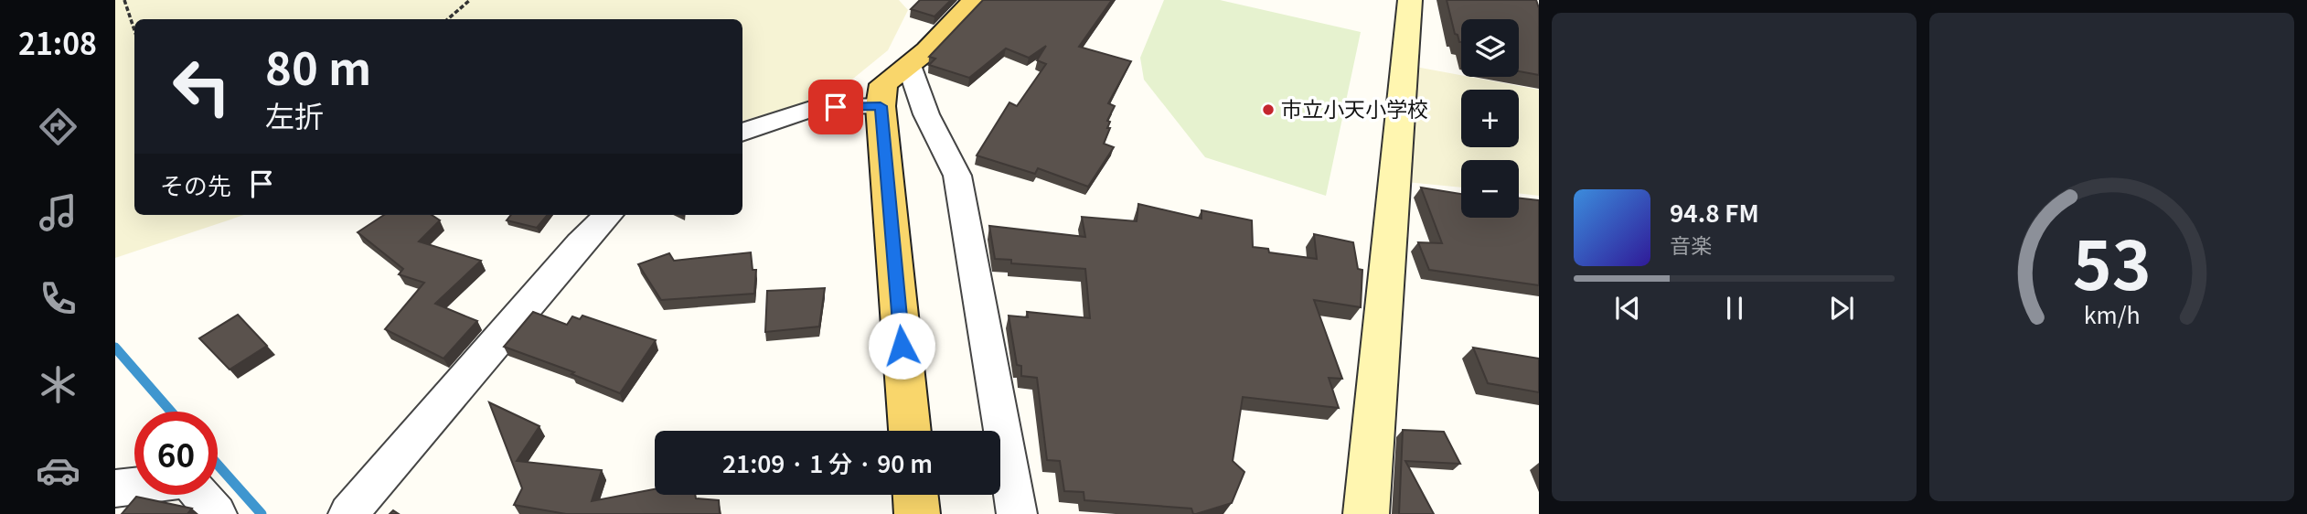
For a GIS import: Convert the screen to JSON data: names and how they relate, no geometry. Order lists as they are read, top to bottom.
{
  "places": ["市立小天小学校"],
  "page": {
    "tabs": "21:08",
    "map_buttons": ["+", "−"],
    "turn": ["80 m", "左折"],
    "then": "その先",
    "song": ["94.8 FM", "音楽"],
    "limit": "60",
    "trip": "21:09 · 1 分 · 90 m",
    "gauge": ["53", "km/h"]
  }
}
